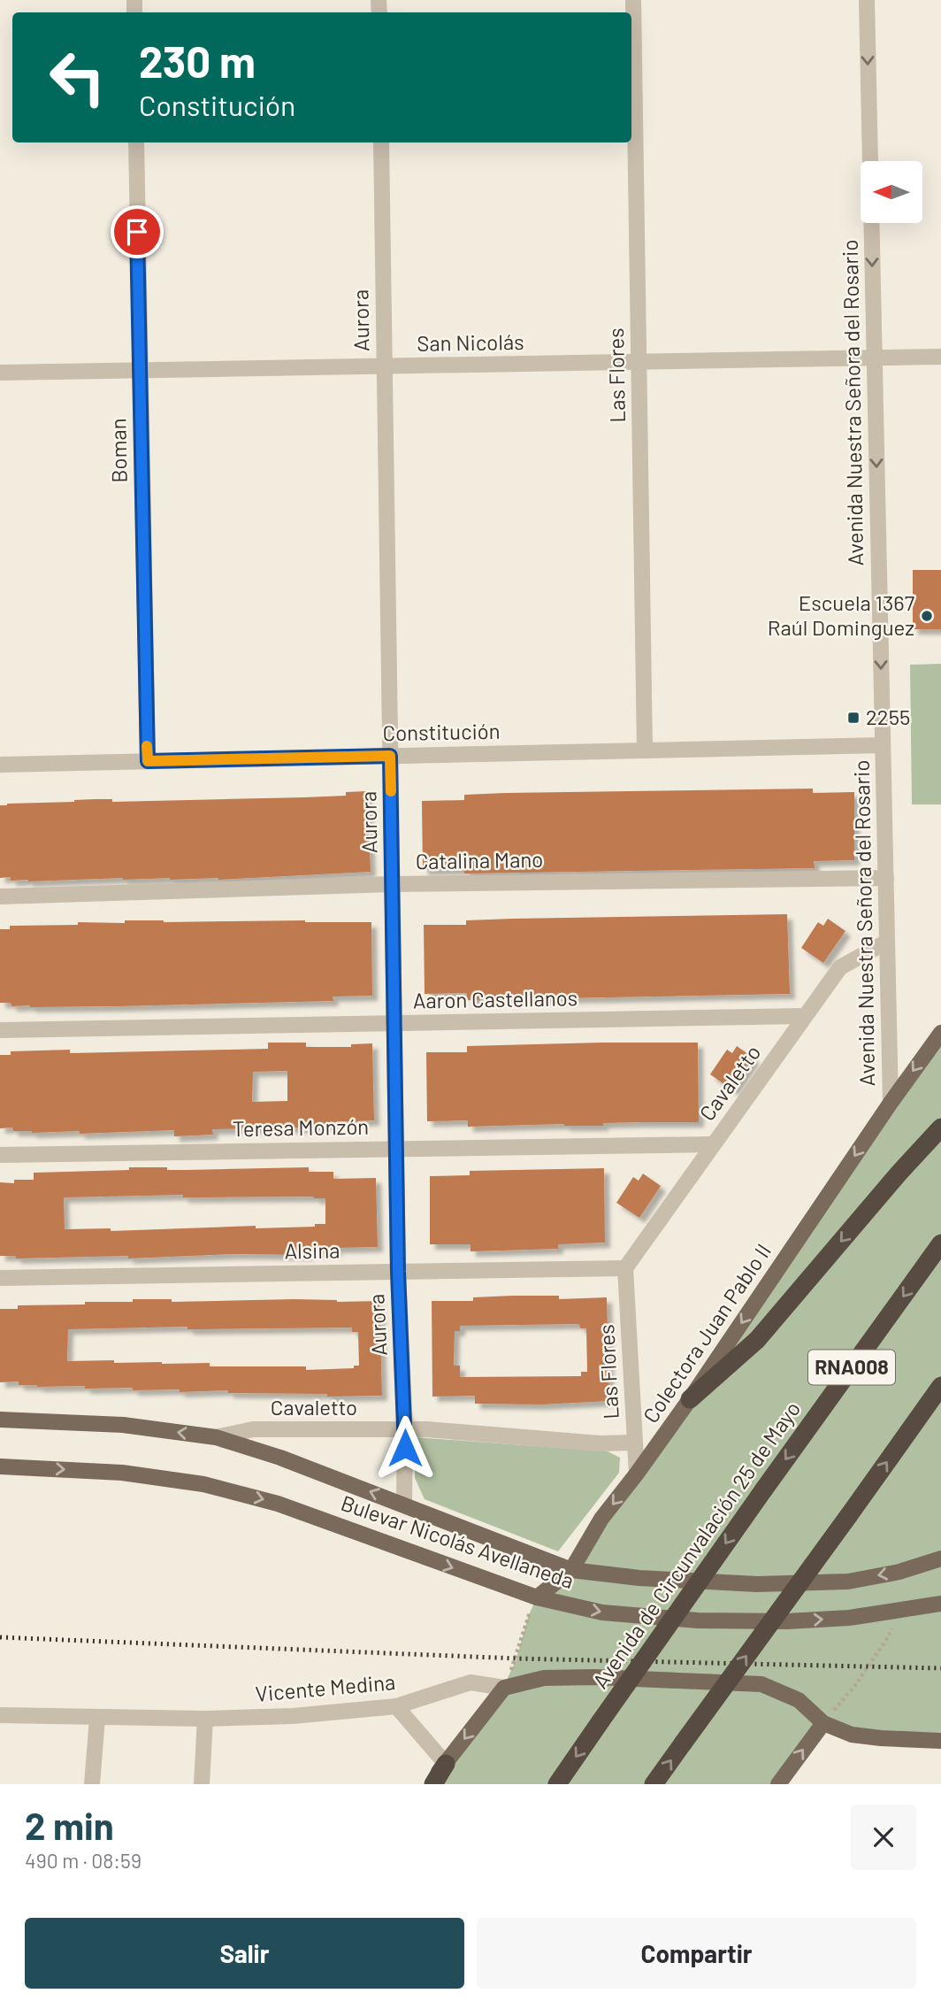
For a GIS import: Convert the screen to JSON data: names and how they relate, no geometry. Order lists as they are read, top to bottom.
{
  "streets": {
    "highway": ["RNA008", "Avenida de Circunvalación 25 de Mayo"],
    "main road": ["Colectora Juan Pablo II", "Bulevar Nicolás Avellaneda", "Vicente Medina"],
    "street": [
      "Aurora",
      "San Nicolás",
      "Las Flores",
      "Avenida Nuestra Señora del Rosario",
      "Boman",
      "Constitución",
      "Catalina Mano",
      "Aaron Castellanos",
      "Cavaletto",
      "Teresa Monzón",
      "Alsina"
    ]
  },
  "crossings": [
    ["Aurora", "San Nicolás"],
    ["Aurora", "Constitución"],
    ["Aurora", "Catalina Mano"],
    ["Aurora", "Aaron Castellanos"],
    ["Aurora", "Cavaletto"],
    ["Aurora", "Teresa Monzón"],
    ["Aurora", "Alsina"],
    ["Aurora", "Bulevar Nicolás Avellaneda"],
    ["San Nicolás", "Las Flores"],
    ["San Nicolás", "Avenida Nuestra Señora del Rosario"],
    ["San Nicolás", "Boman"],
    ["Las Flores", "Constitución"],
    ["Las Flores", "Cavaletto"],
    ["Las Flores", "Alsina"],
    ["Las Flores", "Colectora Juan Pablo II"],
    ["Avenida Nuestra Señora del Rosario", "Constitución"],
    ["Avenida Nuestra Señora del Rosario", "Catalina Mano"],
    ["Avenida Nuestra Señora del Rosario", "Cavaletto"],
    ["Avenida Nuestra Señora del Rosario", "Colectora Juan Pablo II"],
    ["Boman", "Constitución"],
    ["Aaron Castellanos", "Cavaletto"],
    ["Cavaletto", "Teresa Monzón"],
    ["Cavaletto", "Alsina"],
    ["Cavaletto", "Bulevar Nicolás Avellaneda"],
    ["Colectora Juan Pablo II", "Bulevar Nicolás Avellaneda"]
  ],
  "one_way": ["Avenida Nuestra Señora del Rosario", "Colectora Juan Pablo II"],
  "places": {
    "other": ["Escuela 1367 Raúl Dominguez"],
    "transit": ["2255"]
  },
  "north": "left",
  "page": {
    "turn": ["230 m", "Constitución"],
    "heading": ["2 min", "490 m · 08:59"],
    "buttons": ["Salir", "Compartir"]
  }
}
